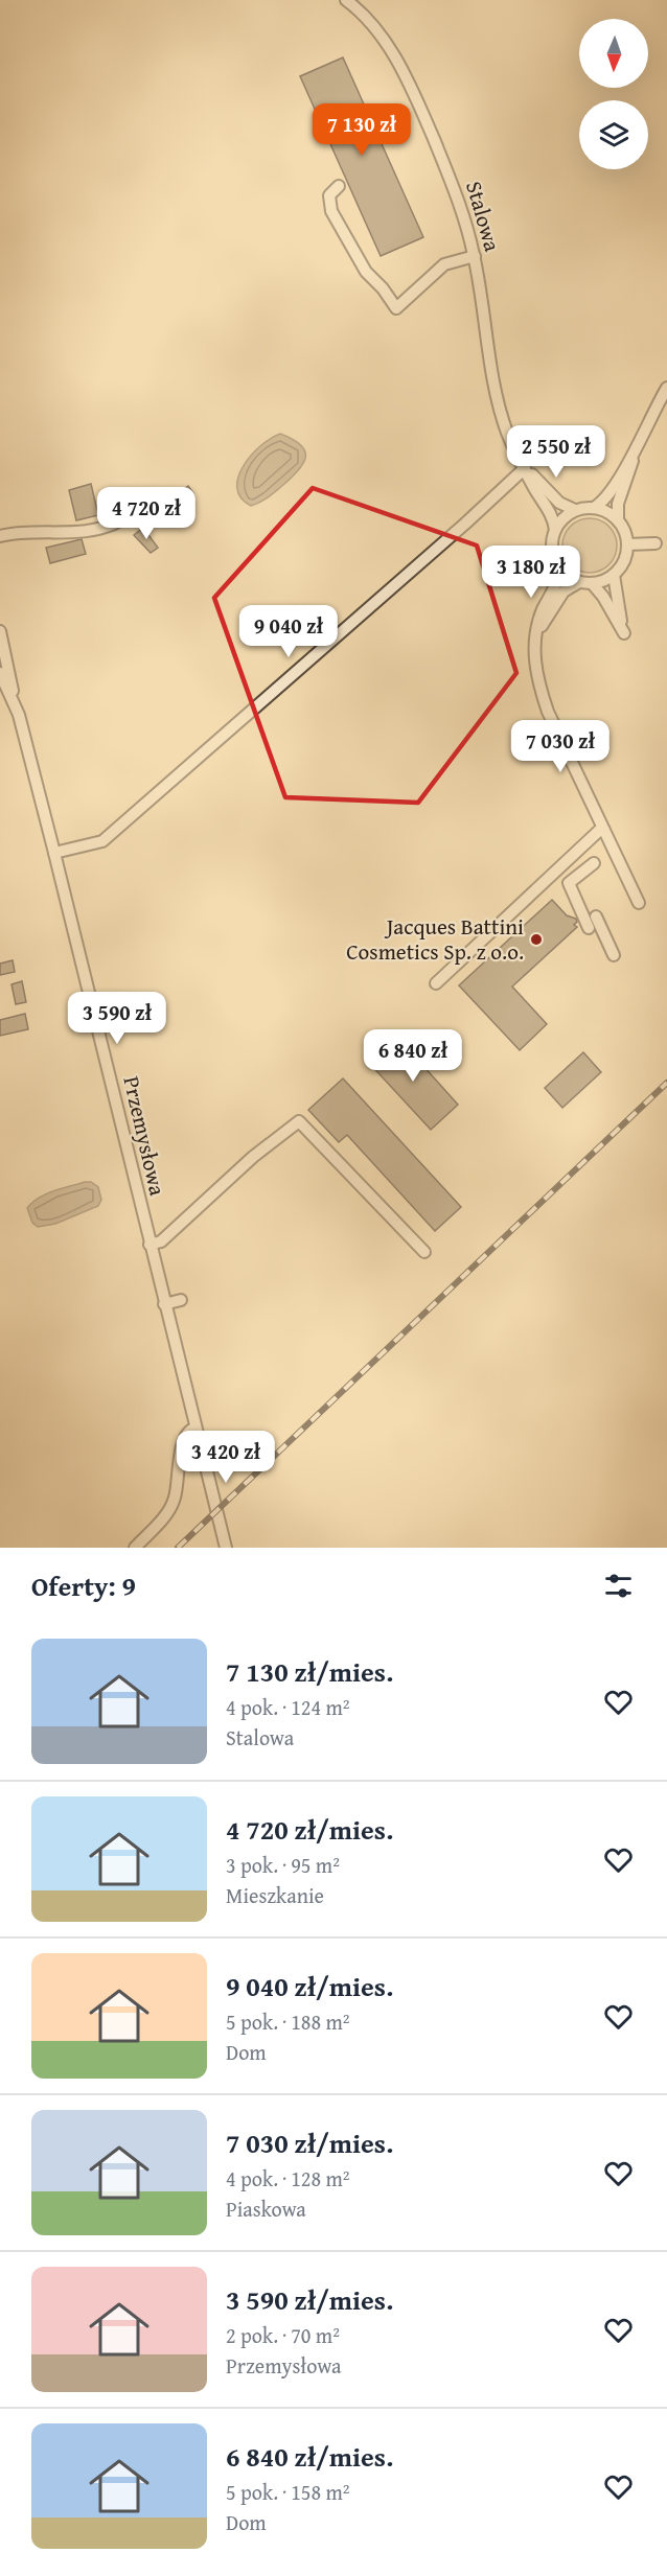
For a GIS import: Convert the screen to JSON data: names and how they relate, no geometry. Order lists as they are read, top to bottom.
{
  "streets": {
    "street": ["Stalowa", "Przemysłowa"]
  },
  "places": ["Jacques Battini Cosmetics Sp. z o.o."],
  "north": "bottom",
  "page": {
    "price": [
      "7 130 zł",
      "2 550 zł",
      "4 720 zł",
      "3 180 zł",
      "9 040 zł",
      "7 030 zł",
      "3 590 zł",
      "6 840 zł",
      "3 420 zł"
    ],
    "heading": "Oferty: 9",
    "list": [
      {
        "name": "7 130 zł/mies.",
        "note": "4 pok. · 124 m² · Stalowa"
      },
      {
        "name": "4 720 zł/mies.",
        "note": "3 pok. · 95 m² · Mieszkanie"
      },
      {
        "name": "9 040 zł/mies.",
        "note": "5 pok. · 188 m² · Dom"
      },
      {
        "name": "7 030 zł/mies.",
        "note": "4 pok. · 128 m² · Piaskowa"
      },
      {
        "name": "3 590 zł/mies.",
        "note": "2 pok. · 70 m² · Przemysłowa"
      },
      {
        "name": "6 840 zł/mies.",
        "note": "5 pok. · 158 m² · Dom"
      }
    ]
  }
}
